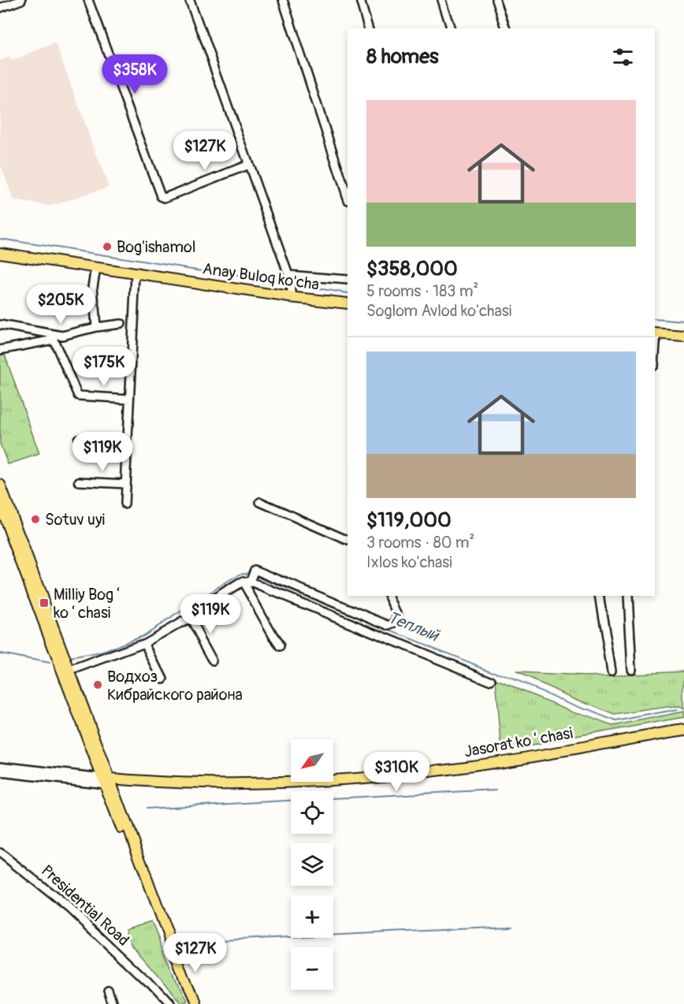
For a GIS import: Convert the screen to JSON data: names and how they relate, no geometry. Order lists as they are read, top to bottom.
{
  "streets": {
    "main road": ["Anay Buloq ko'cha", "Jasorat koʻchasi"],
    "street": ["Presidential Road"]
  },
  "water": ["Теплый"],
  "places": {
    "other": ["Bog'ishamol", "Sotuv uyi", "Водхоз Кибрайского района"],
    "transit": ["Milliy Bogʻ koʻchasi"]
  },
  "north": "bottom left",
  "page": {
    "heading": "8 homes",
    "price": [
      "$358K",
      "$127K",
      "$205K",
      "$175K",
      "$119K",
      "$119K",
      "$310K",
      "$127K"
    ],
    "list": [
      {
        "name": "$358,000",
        "note": "5 rooms · 183 m² · Soglom Avlod ko'chasi"
      },
      {
        "name": "$119,000",
        "note": "3 rooms · 80 m² · Ixlos ko'chasi"
      }
    ],
    "map_buttons": ["+", "−"]
  }
}
